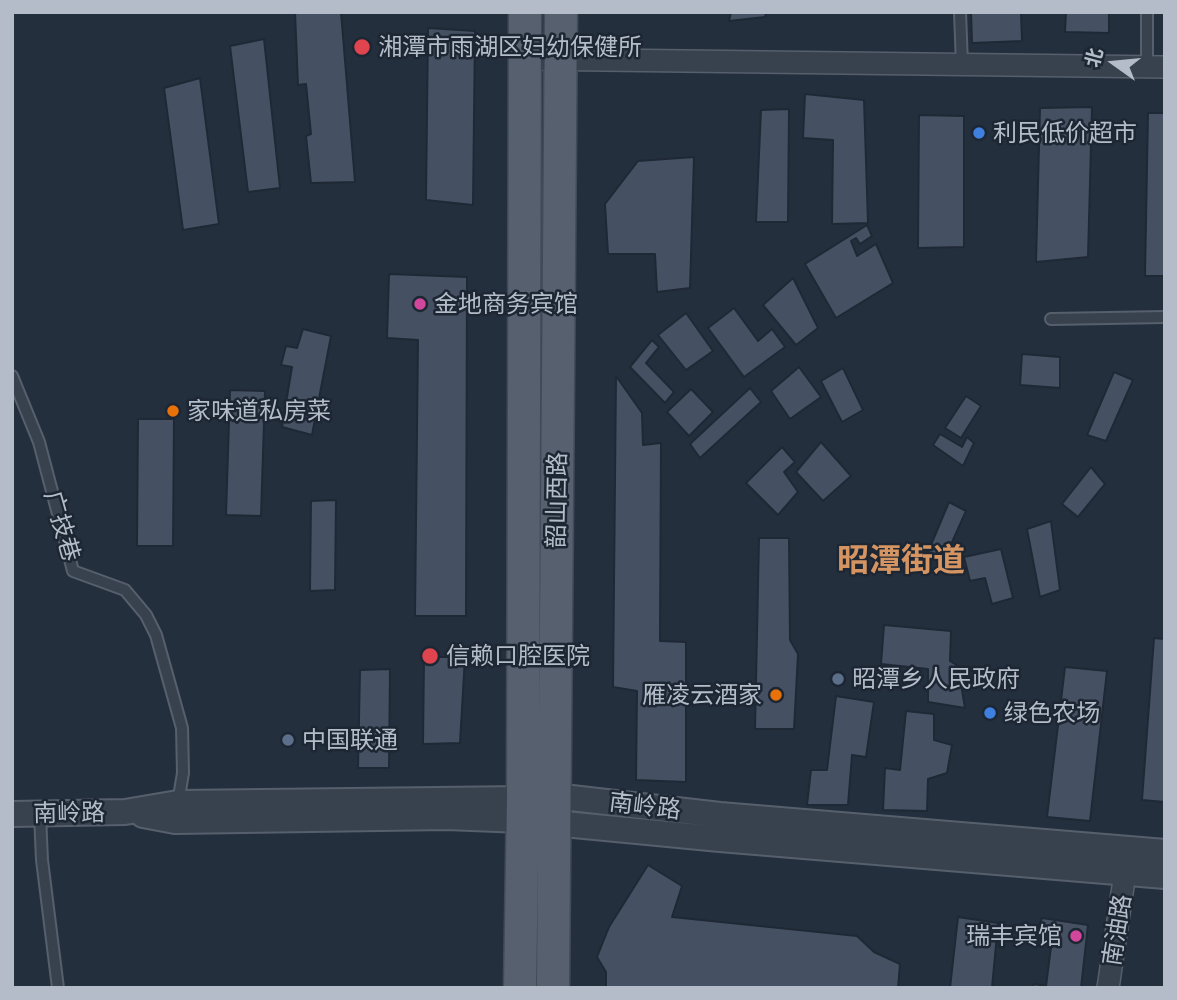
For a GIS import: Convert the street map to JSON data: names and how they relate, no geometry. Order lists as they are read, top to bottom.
{
  "streets": {
    "main road": ["韶山西路"],
    "street": ["南岭路", "南油路"],
    "lane": ["广技巷"]
  },
  "crossings": [
    ["韶山西路", "南岭路"],
    ["广技巷", "南岭路"],
    ["南岭路", "南油路"]
  ],
  "districts": ["昭潭街道"],
  "places": [
    "湘潭市雨湖区妇幼保健所",
    "利民低价超市",
    "金地商务宾馆",
    "家味道私房菜",
    "信赖口腔医院",
    "昭潭乡人民政府",
    "雁凌云酒家",
    "绿色农场",
    "中国联通",
    "瑞丰宾馆"
  ],
  "north": "left"
}
